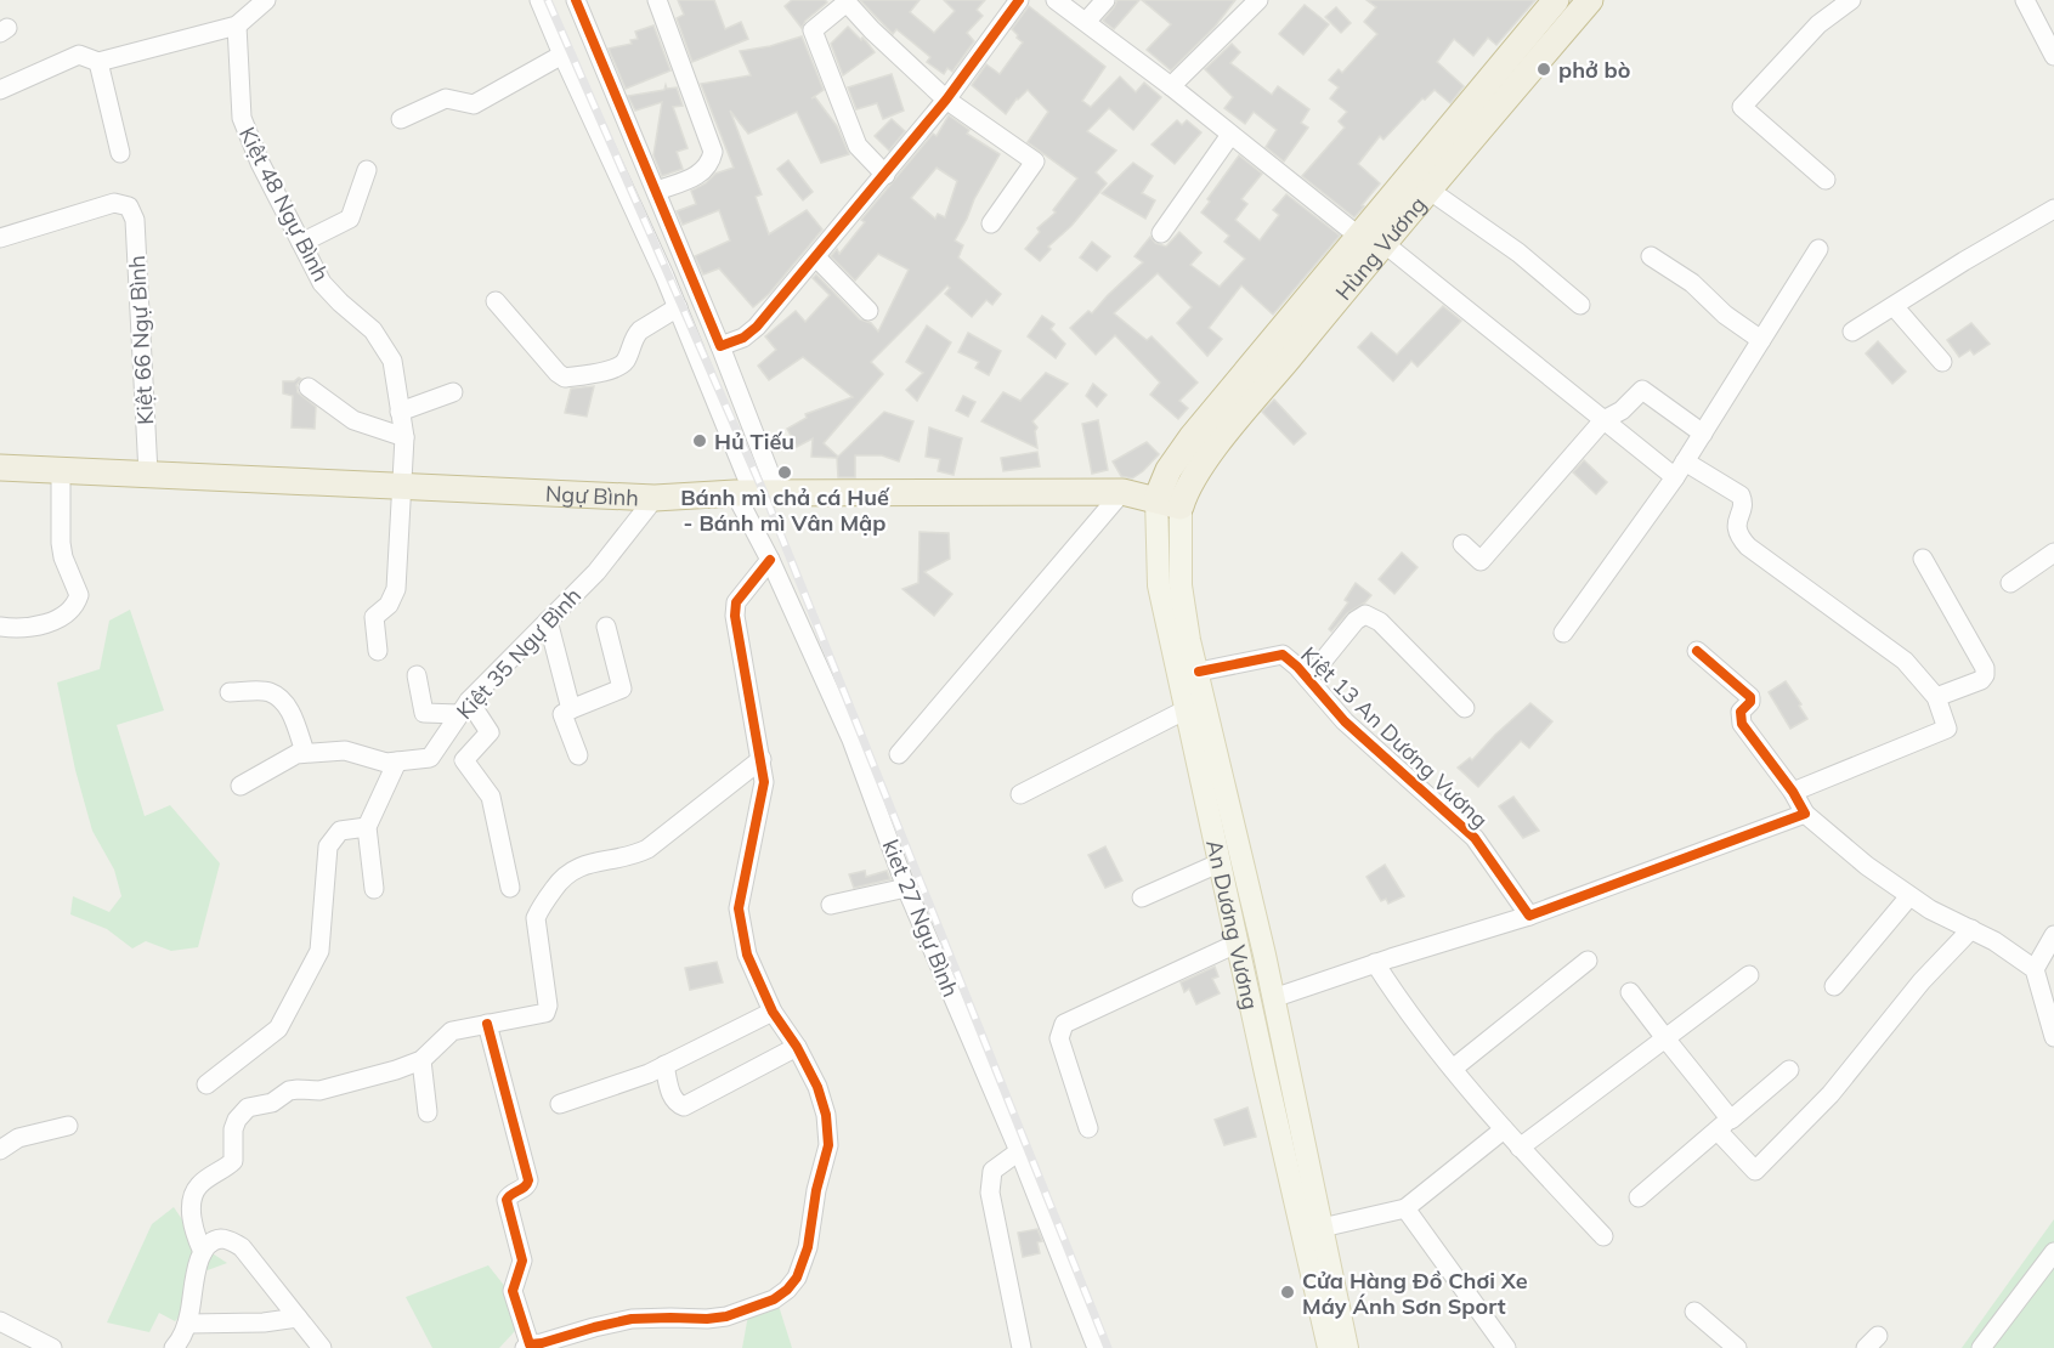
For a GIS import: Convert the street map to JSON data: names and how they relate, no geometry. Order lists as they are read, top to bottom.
{
  "streets": {
    "highway": ["Hùng Vương", "Ngự Bình"],
    "main road": ["An Dương Vương"],
    "street": [
      "Kiệt 48 Ngự Bình",
      "Kiệt 66 Ngự Bình",
      "Kiệt 35 Ngự Bình",
      "Kiệt 13 An Dương Vương",
      "kiet 27 Ngự Bình"
    ]
  },
  "crossings": [
    ["Kiệt 48 Ngự Bình", "Ngự Bình"],
    ["Hùng Vương", "Ngự Bình"],
    ["Hùng Vương", "An Dương Vương"],
    ["Kiệt 66 Ngự Bình", "Ngự Bình"],
    ["Ngự Bình", "Kiệt 35 Ngự Bình"],
    ["Ngự Bình", "kiet 27 Ngự Bình"],
    ["Ngự Bình", "An Dương Vương"],
    ["Kiệt 13 An Dương Vương", "An Dương Vương"]
  ],
  "places": [
    "phở bò",
    "Hủ Tiếu",
    "Bánh mì chả cá Huế - Bánh mì Vân Mập",
    "Cửa Hàng Đồ Chơi Xe Máy Ánh Sơn Sport"
  ]
}
